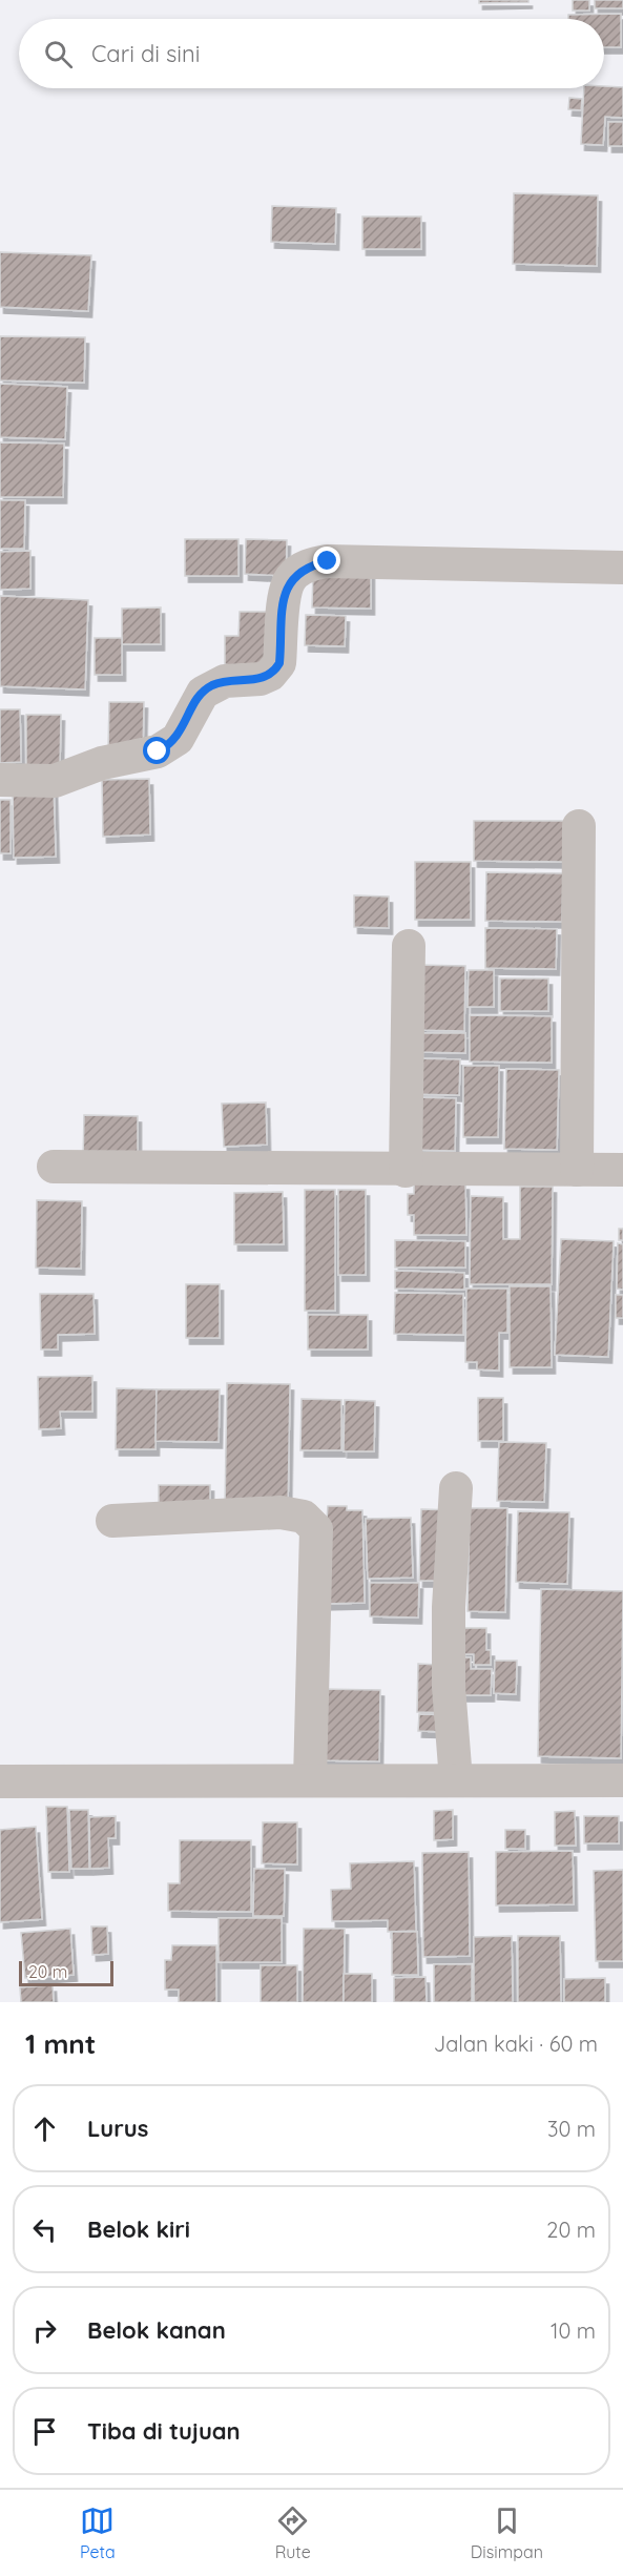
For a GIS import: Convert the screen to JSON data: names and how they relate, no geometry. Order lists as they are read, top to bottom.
{
  "scale_bar": "20 m",
  "page": {
    "search": "Cari di sini",
    "scale": "20 m",
    "heading": ["1 mnt", "Jalan kaki · 60 m"],
    "list": [
      ["Lurus", "30 m"],
      ["Belok kiri", "20 m"],
      ["Belok kanan", "10 m"],
      "Tiba di tujuan"
    ],
    "nav": ["Peta", "Rute", "Disimpan"]
  }
}
